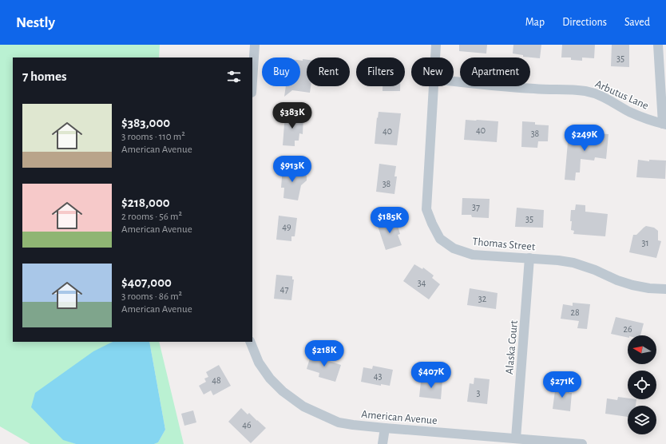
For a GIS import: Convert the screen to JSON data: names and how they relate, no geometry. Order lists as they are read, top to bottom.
{
  "streets": {
    "street": [
      "Arbutus Lane",
      "Thomas Street",
      "Alaska Court",
      "American Avenue"
    ]
  },
  "crossings": [
    ["Thomas Street", "Alaska Court"],
    ["Alaska Court", "American Avenue"]
  ],
  "house_numbers": [
    "35",
    "40",
    "40",
    "38",
    "38",
    "37",
    "35",
    "49",
    "31",
    "34",
    "47",
    "32",
    "28",
    "26",
    "43",
    "48",
    "3",
    "46"
  ],
  "north": "left",
  "page": {
    "header": "Nestly",
    "nav": ["Map", "Directions", "Saved"],
    "chip": [
      "Buy",
      "Rent",
      "Filters",
      "New",
      "Apartment"
    ],
    "heading": "7 homes",
    "list": [
      {
        "name": "$383,000",
        "note": "3 rooms · 110 m² · American Avenue"
      },
      {
        "name": "$218,000",
        "note": "2 rooms · 56 m² · American Avenue"
      },
      {
        "name": "$407,000",
        "note": "3 rooms · 86 m² · American Avenue"
      }
    ],
    "price": [
      "$383K",
      "$249K",
      "$913K",
      "$185K",
      "$218K",
      "$407K",
      "$271K"
    ]
  }
}
